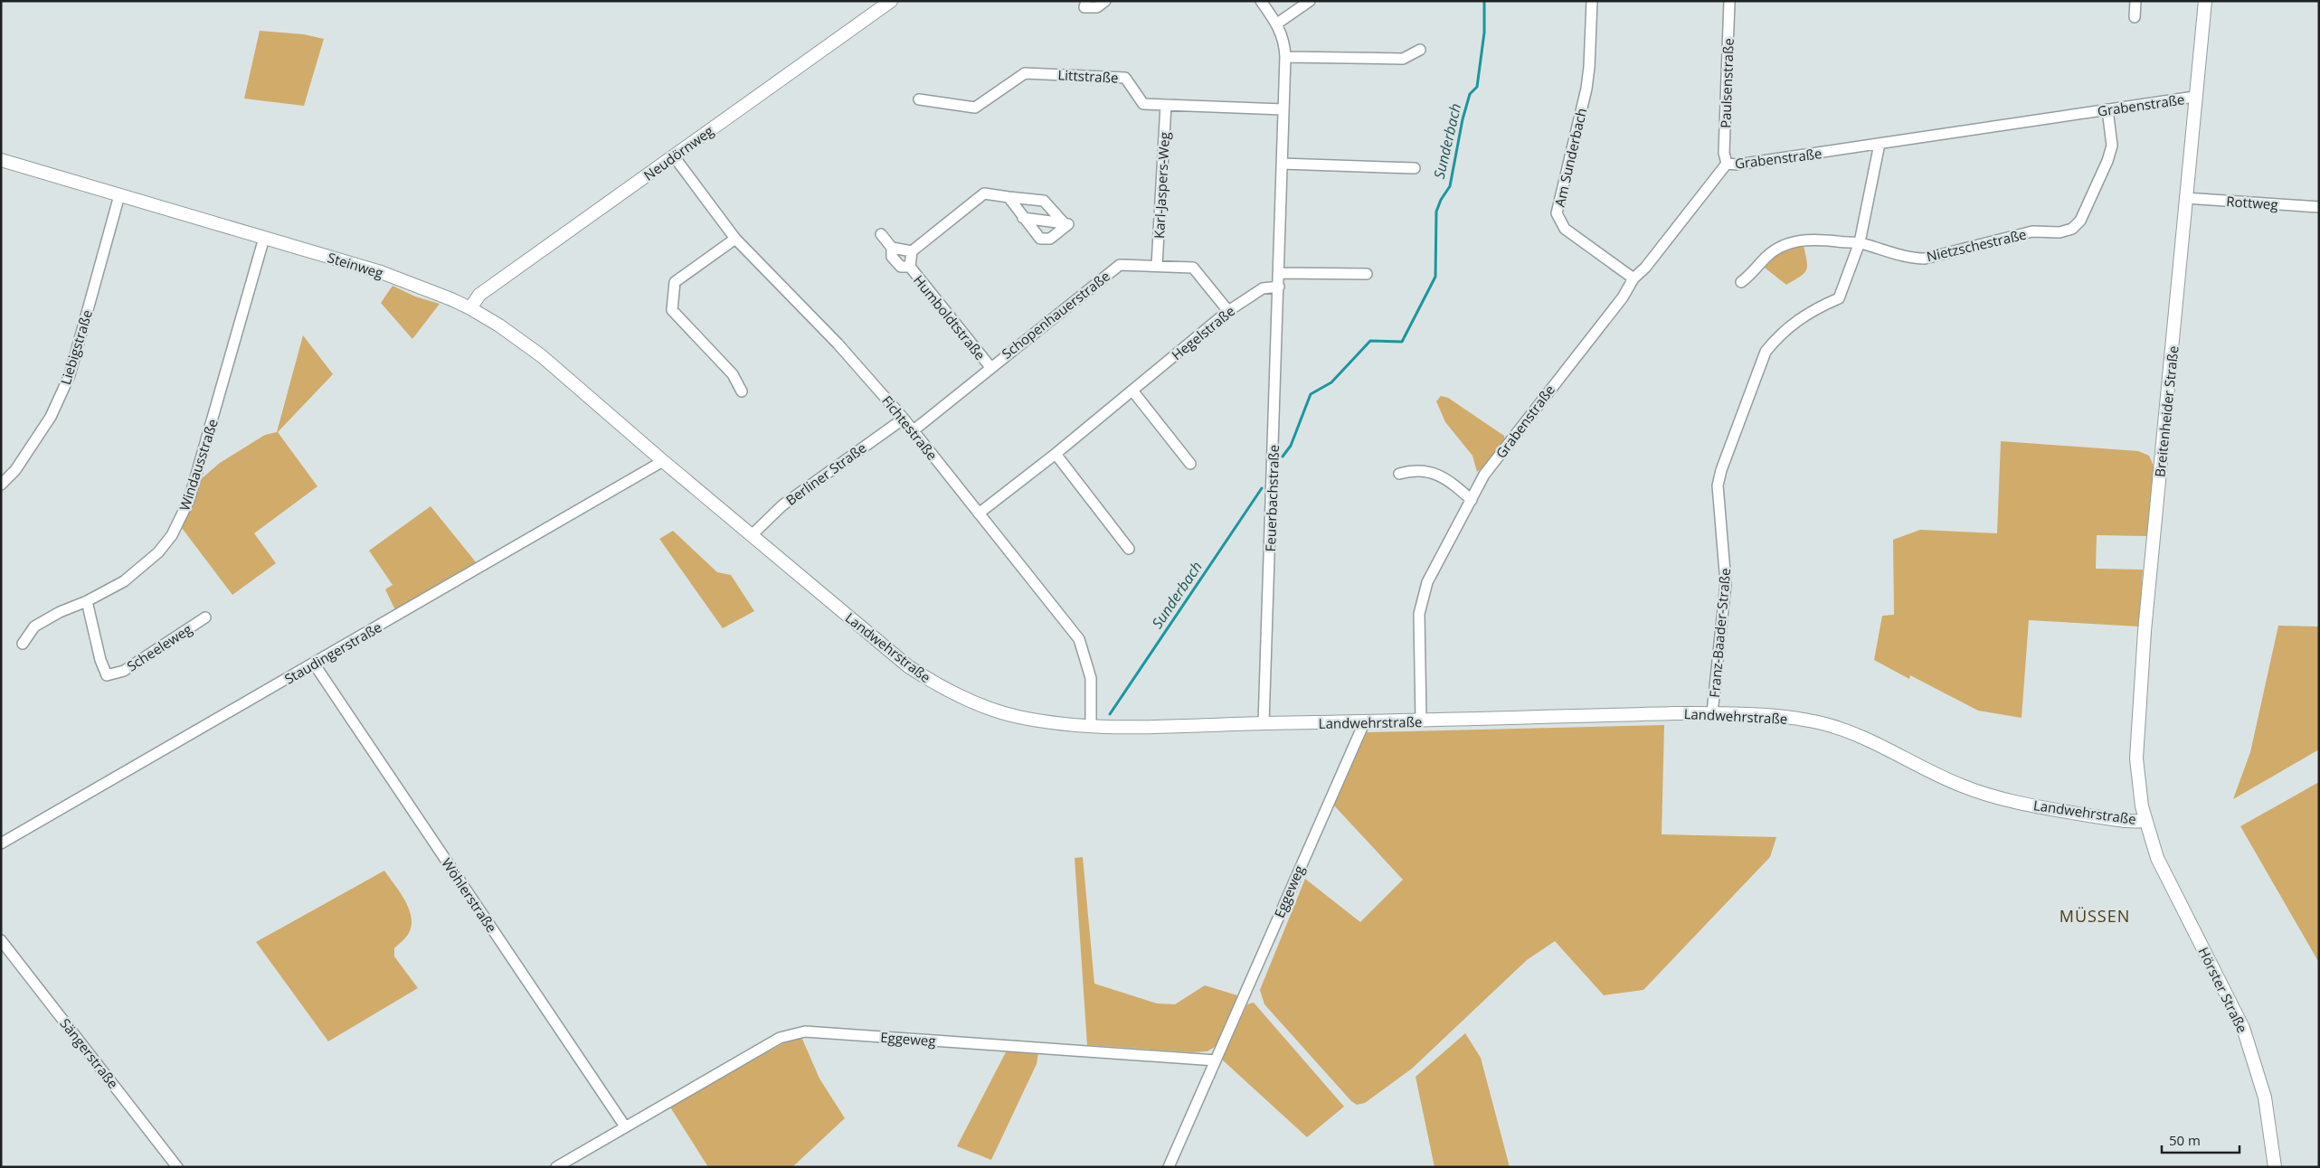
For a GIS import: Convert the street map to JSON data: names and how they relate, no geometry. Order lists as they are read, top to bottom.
{
  "streets": {
    "street": [
      "Littstraße",
      "Paulsenstraße",
      "Grabenstraße",
      "Neudörnweg",
      "Am Sunderbach",
      "Karl-Jaspers-Weg",
      "Rottweg",
      "Nietzschestraße",
      "Steinweg",
      "Schopenhauerstraße",
      "Humboldtstraße",
      "Hegelstraße",
      "Liebigstraße",
      "Breitenheider Straße",
      "Fichtestraße",
      "Windausstraße",
      "Berliner Straße",
      "Feuerbachstraße",
      "Franz-Baader-Straße",
      "Scheeleweg",
      "Landwehrstraße",
      "Staudingerstraße",
      "Eggeweg",
      "Wöhlerstraße",
      "Hörster Straße",
      "Sängerstraße"
    ]
  },
  "crossings": [
    ["Littstraße", "Karl-Jaspers-Weg"],
    ["Littstraße", "Feuerbachstraße"],
    ["Paulsenstraße", "Grabenstraße"],
    ["Grabenstraße", "Am Sunderbach"],
    ["Grabenstraße", "Nietzschestraße"],
    ["Grabenstraße", "Breitenheider Straße"],
    ["Grabenstraße", "Franz-Baader-Straße"],
    ["Grabenstraße", "Landwehrstraße"],
    ["Neudörnweg", "Steinweg"],
    ["Neudörnweg", "Fichtestraße"],
    ["Karl-Jaspers-Weg", "Schopenhauerstraße"],
    ["Rottweg", "Breitenheider Straße"],
    ["Nietzschestraße", "Franz-Baader-Straße"],
    ["Steinweg", "Liebigstraße"],
    ["Steinweg", "Windausstraße"],
    ["Steinweg", "Landwehrstraße"],
    ["Steinweg", "Staudingerstraße"],
    ["Schopenhauerstraße", "Humboldtstraße"],
    ["Schopenhauerstraße", "Hegelstraße"],
    ["Schopenhauerstraße", "Fichtestraße"],
    ["Hegelstraße", "Fichtestraße"],
    ["Hegelstraße", "Feuerbachstraße"],
    ["Breitenheider Straße", "Landwehrstraße"],
    ["Breitenheider Straße", "Hörster Straße"],
    ["Fichtestraße", "Berliner Straße"],
    ["Fichtestraße", "Landwehrstraße"],
    ["Windausstraße", "Scheeleweg"],
    ["Berliner Straße", "Landwehrstraße"],
    ["Feuerbachstraße", "Landwehrstraße"],
    ["Franz-Baader-Straße", "Landwehrstraße"],
    ["Landwehrstraße", "Staudingerstraße"],
    ["Landwehrstraße", "Eggeweg"],
    ["Landwehrstraße", "Hörster Straße"],
    ["Staudingerstraße", "Wöhlerstraße"],
    ["Eggeweg", "Wöhlerstraße"]
  ],
  "districts": ["MÜSSEN"],
  "water": ["Sunderbach"],
  "scale_bar": "50 m"
}
